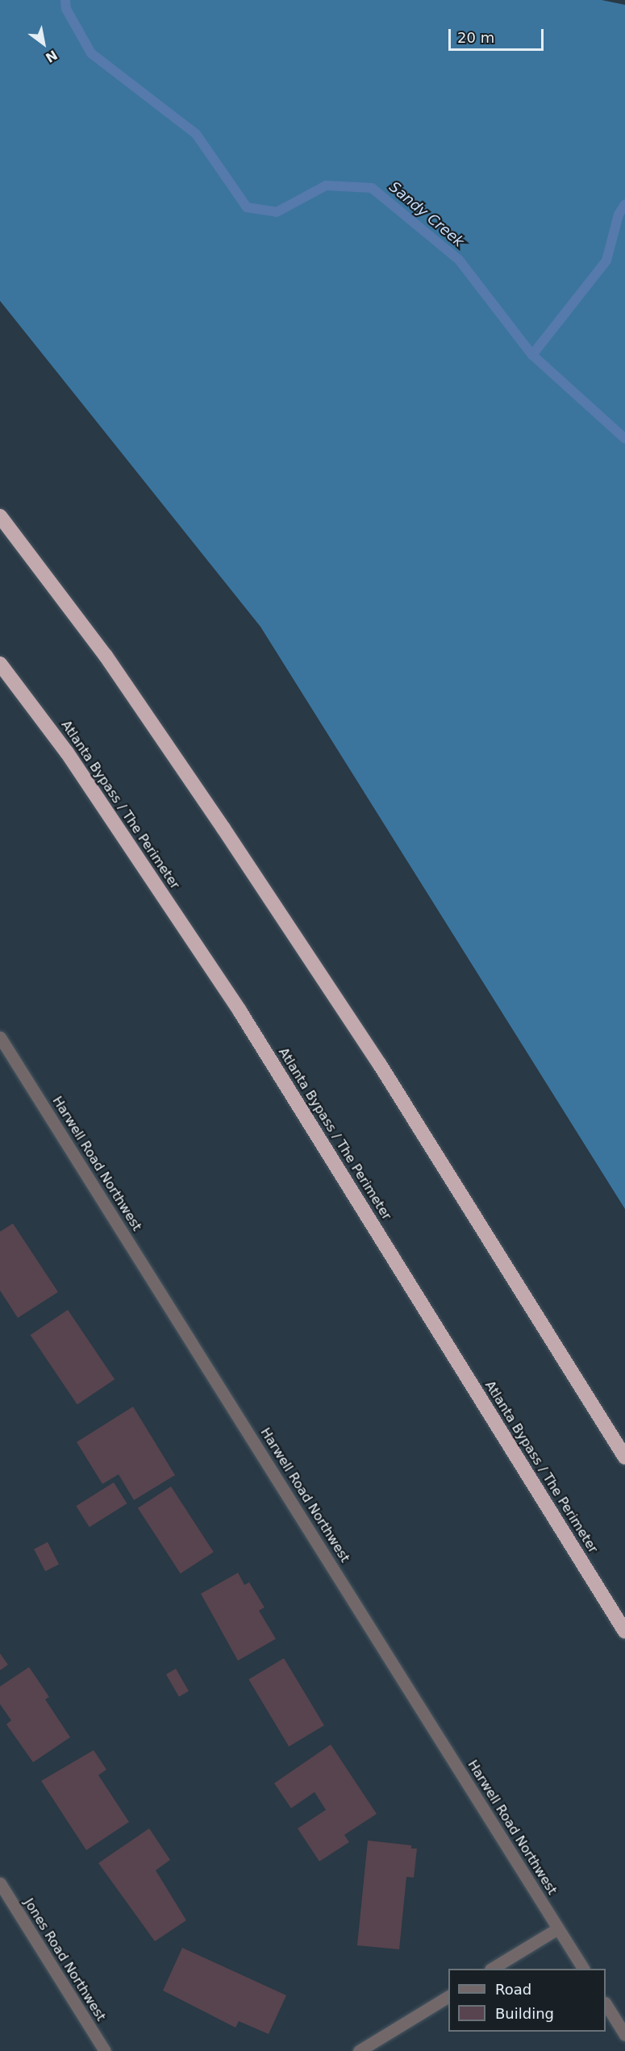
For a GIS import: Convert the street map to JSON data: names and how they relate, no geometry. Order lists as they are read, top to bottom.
{
  "streets": {
    "highway": ["Atlanta Bypass / The Perimeter"],
    "street": ["Harwell Road Northwest", "Jones Road Northwest"]
  },
  "water": ["Sandy Creek"],
  "legend": ["Road", "Building"],
  "scale_bar": "20 m",
  "north": "bottom right"
}
